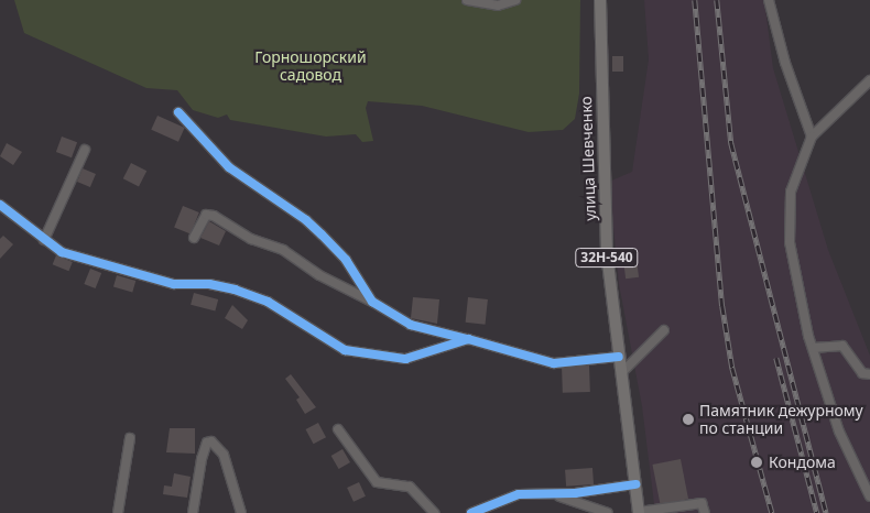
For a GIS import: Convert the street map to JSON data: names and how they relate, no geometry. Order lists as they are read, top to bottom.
{
  "streets": {
    "main road": ["улица Шевченко", "32Н-540"]
  },
  "parks": ["Горношорский садовод"],
  "places": ["Памятник дежурному по станции", "Кондома"]
}
